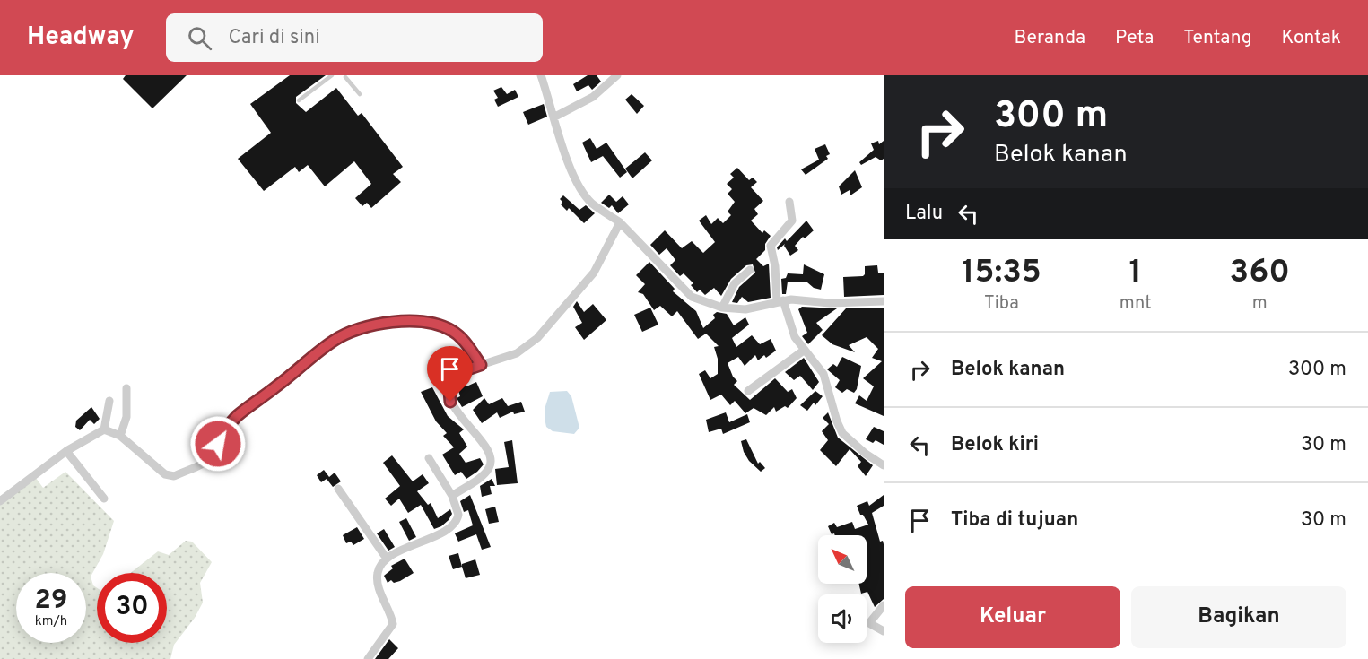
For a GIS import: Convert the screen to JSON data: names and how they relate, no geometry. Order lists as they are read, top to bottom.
{
  "north": "top left",
  "page": {
    "header": "Headway",
    "search": "Cari di sini",
    "nav": [
      "Beranda",
      "Peta",
      "Tentang",
      "Kontak"
    ],
    "turn": ["300 m", "Belok kanan"],
    "then": "Lalu",
    "eta": [
      "15:35",
      "Tiba",
      "1",
      "mnt",
      "360",
      "m"
    ],
    "list": [
      {
        "name": "Belok kanan",
        "value": "300 m"
      },
      {
        "name": "Belok kiri",
        "value": "30 m"
      },
      {
        "name": "Tiba di tujuan",
        "value": "30 m"
      }
    ],
    "speed": "29 km/h",
    "limit": "30",
    "buttons": ["Keluar", "Bagikan"]
  }
}
